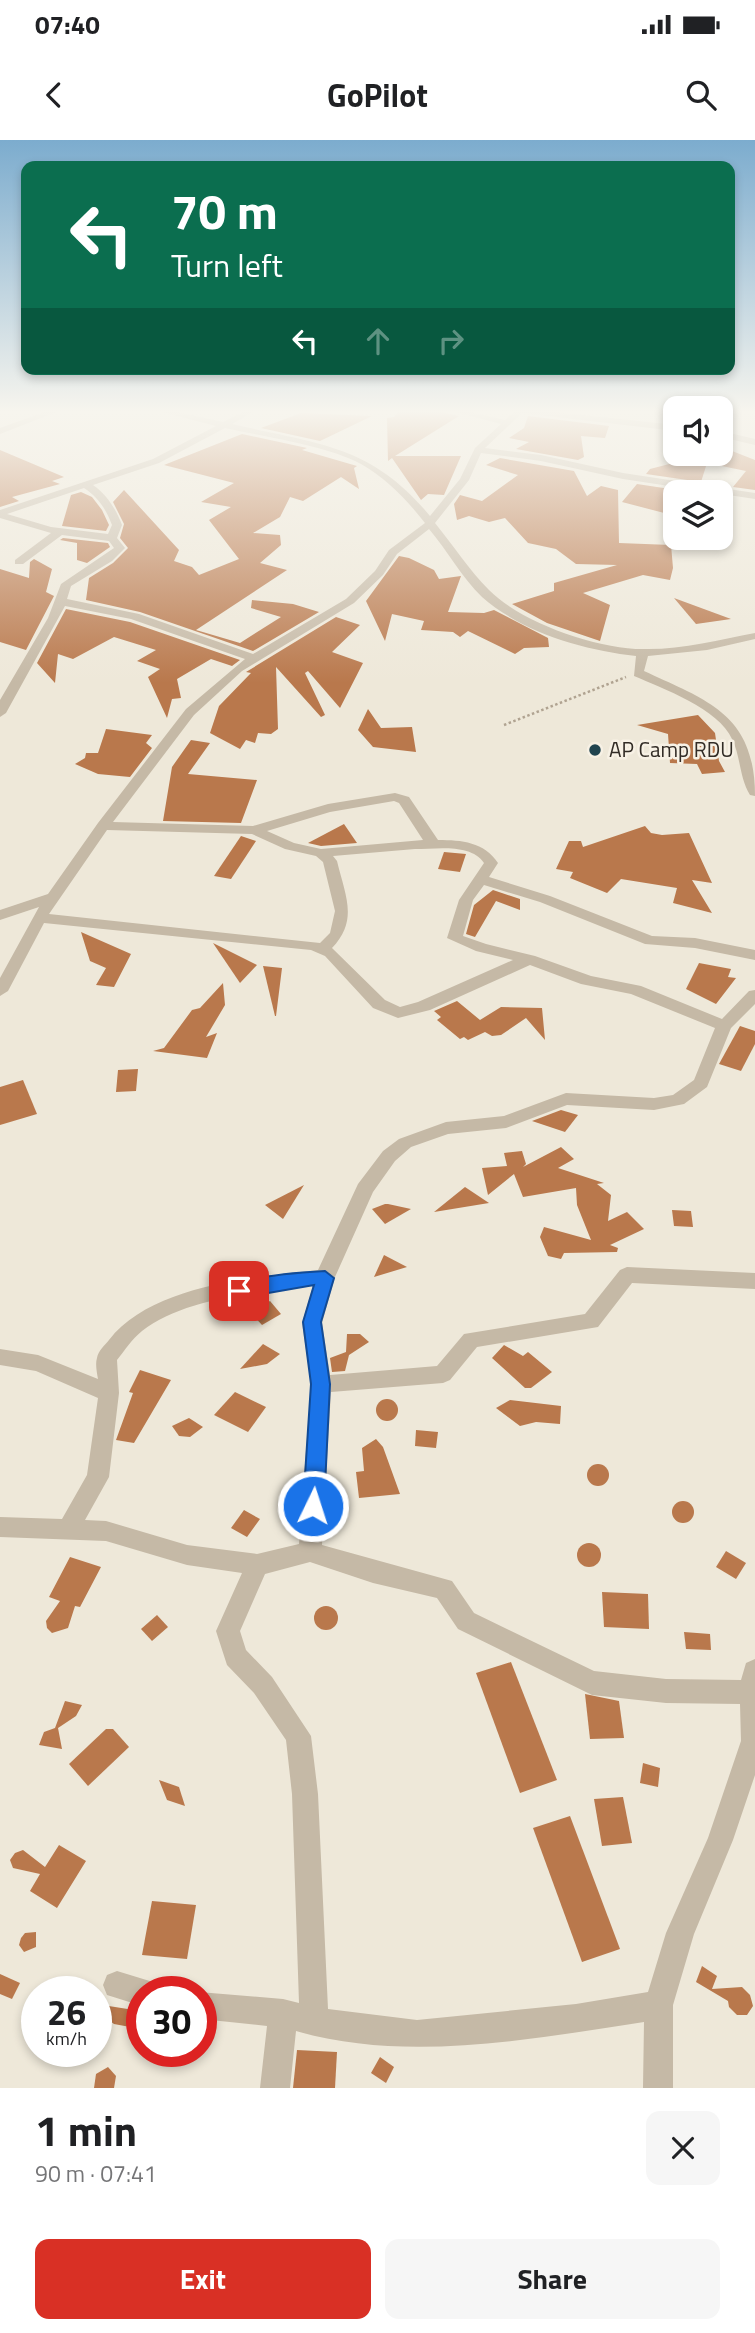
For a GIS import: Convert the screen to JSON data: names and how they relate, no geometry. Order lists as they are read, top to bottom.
{
  "places": ["AP Camp RDU"],
  "page": {
    "status": "07:40",
    "header": "GoPilot",
    "turn": ["70 m", "Turn left"],
    "speed": "26 km/h",
    "limit": "30",
    "heading": ["1 min", "90 m · 07:41"],
    "buttons": ["Exit", "Share"]
  }
}
